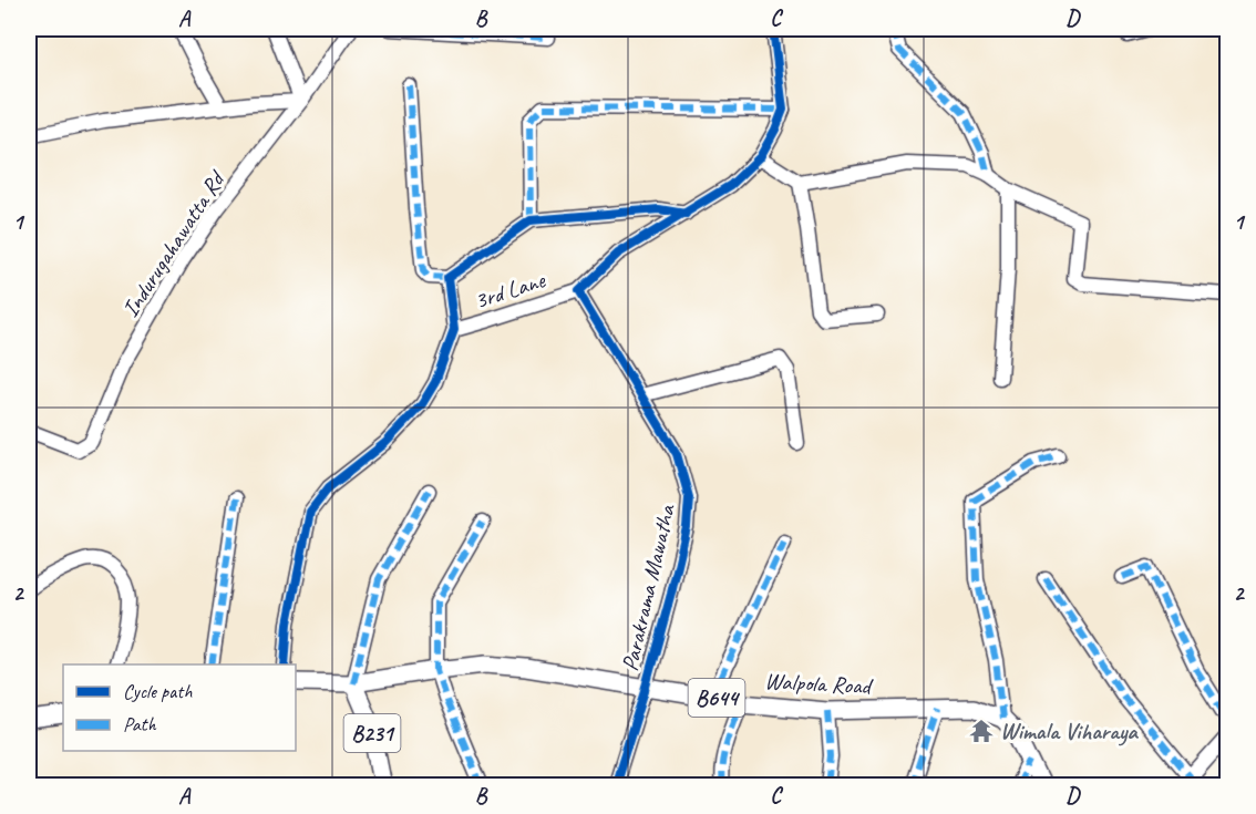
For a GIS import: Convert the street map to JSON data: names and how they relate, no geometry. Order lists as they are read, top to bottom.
{
  "streets": {
    "main road": ["Walpola Road", "B644", "B231"],
    "street": ["Indurugahawatta Rd", "3rd Lane", "Parakrama Mawatha"]
  },
  "crossings": [
    ["3rd Lane", "Parakrama Mawatha"],
    ["Parakrama Mawatha", "Walpola Road"],
    ["Walpola Road", "B644"],
    ["Walpola Road", "B231"],
    ["B644", "B231"]
  ],
  "places": {
    "temple": ["Wimala Viharaya"]
  },
  "legend": ["Cycle path", "Path"],
  "grid": {
    "columns": [
      "A",
      "B",
      "C",
      "D"
    ],
    "rows": ["1", "2"]
  }
}
